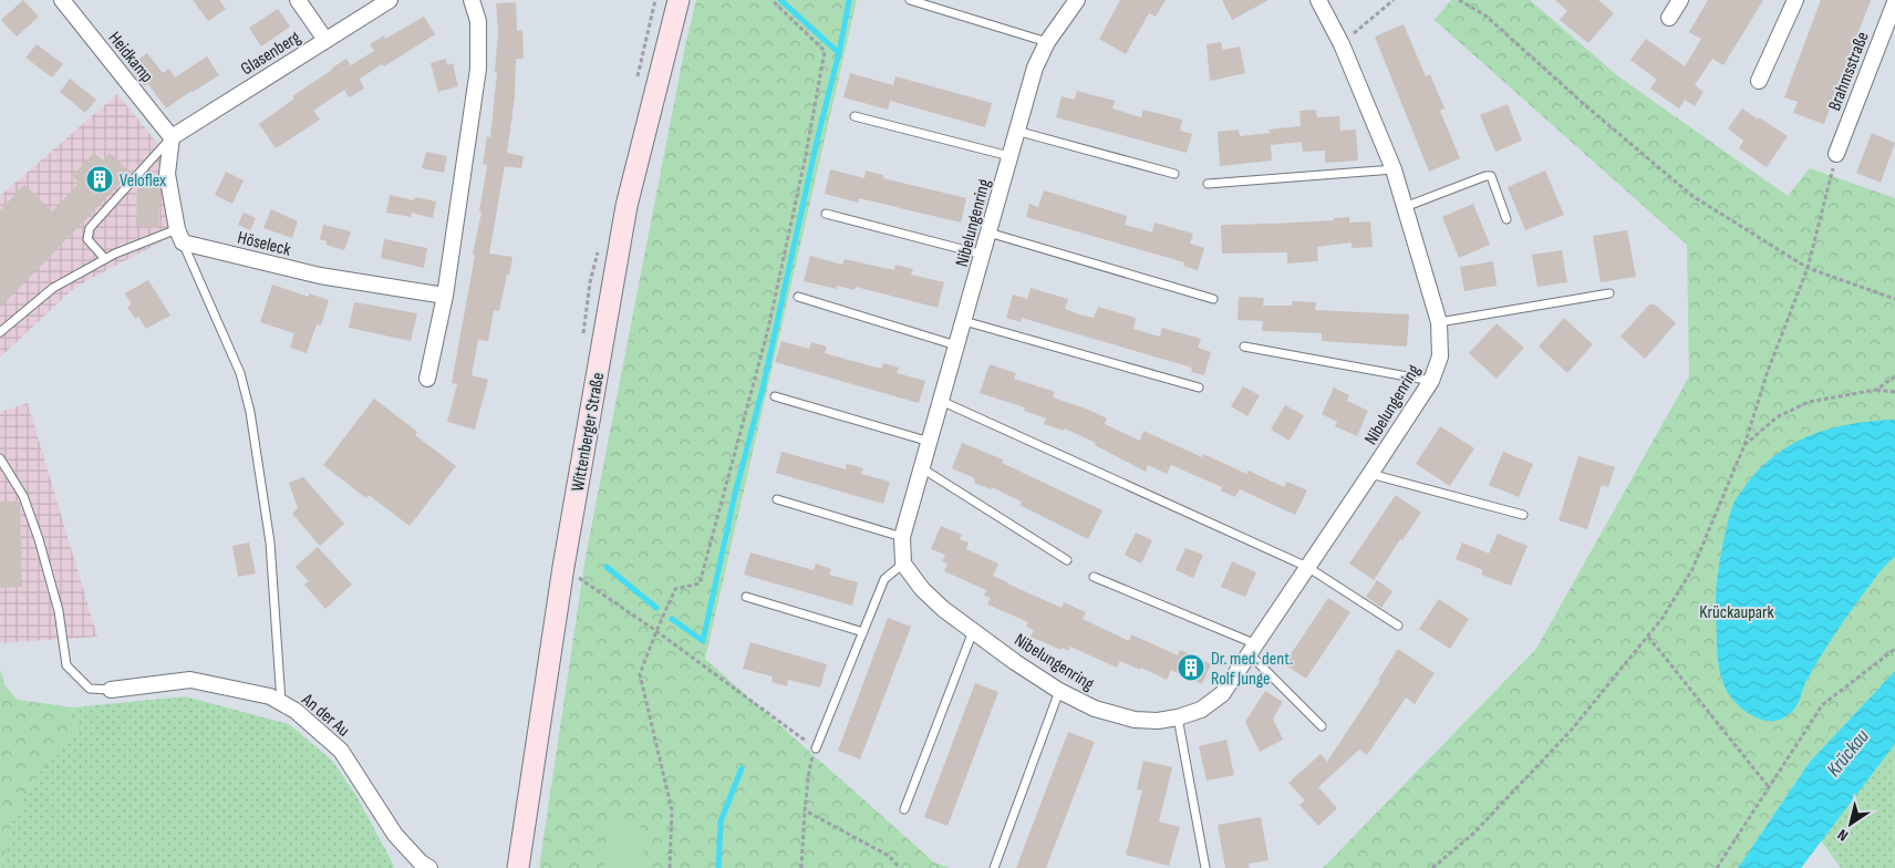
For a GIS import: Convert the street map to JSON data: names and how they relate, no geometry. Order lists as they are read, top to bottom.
{
  "streets": {
    "main road": ["Wittenberger Straße"],
    "street": [
      "Glasenberg",
      "Heidkamp",
      "Brahmsstraße",
      "Nibelungenring",
      "Höseleck",
      "An der Au"
    ]
  },
  "crossings": [
    ["Glasenberg", "Heidkamp"]
  ],
  "water": ["Krückau"],
  "parks": ["Krückaupark"],
  "places": {
    "building": ["Veloflex", "Dr. med. dent. Rolf Junge"]
  },
  "north": "bottom left"
}
